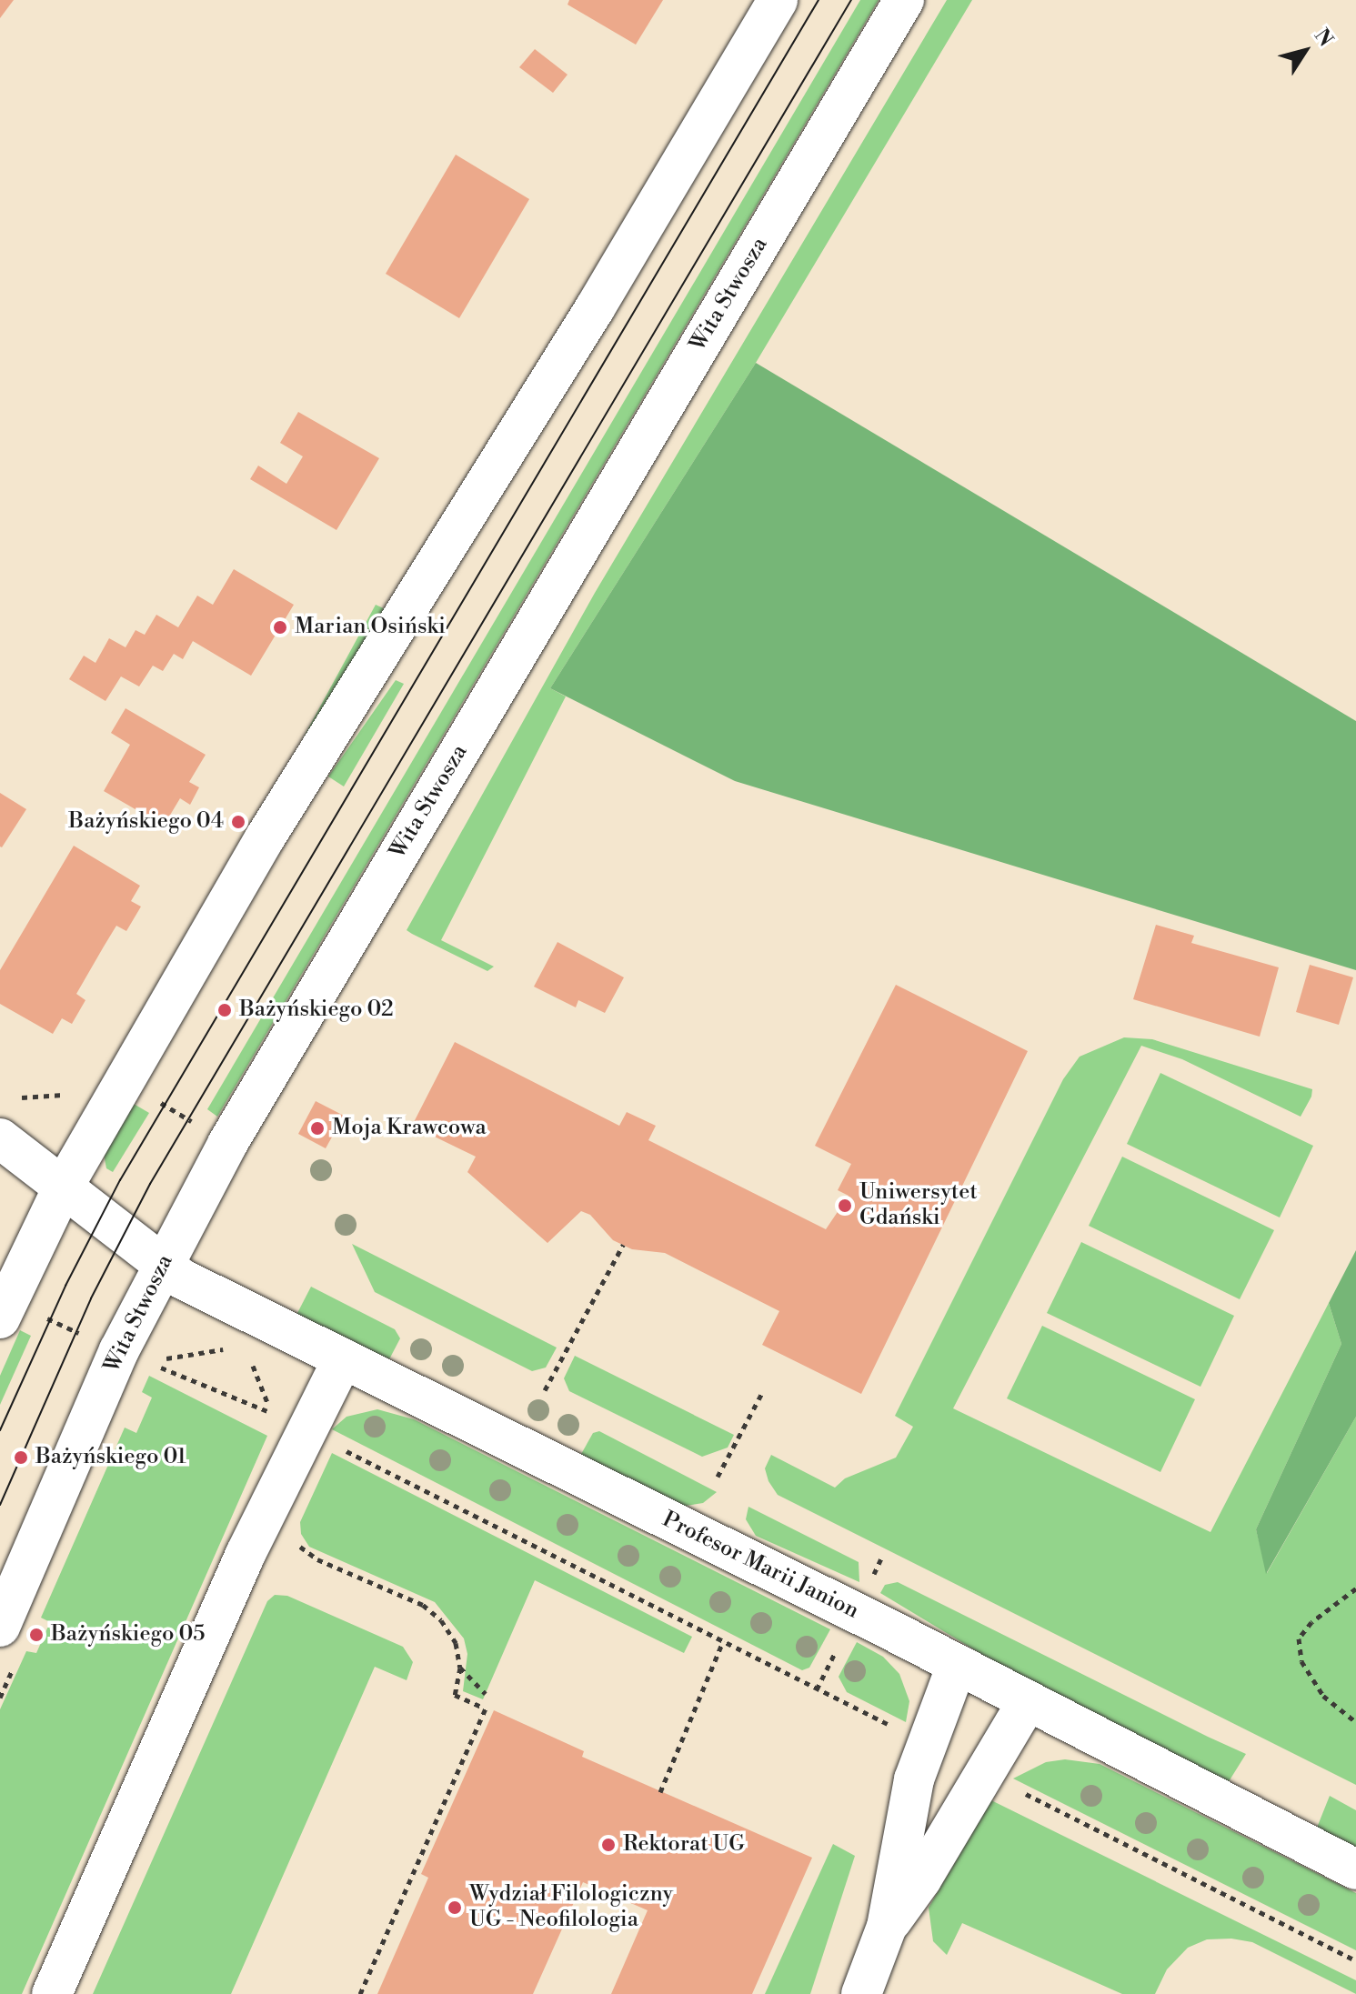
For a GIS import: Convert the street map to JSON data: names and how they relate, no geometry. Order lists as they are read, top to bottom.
{
  "streets": {
    "street": ["Wita Stwosza", "Profesor Marii Janion"]
  },
  "crossings": [
    ["Wita Stwosza", "Profesor Marii Janion"]
  ],
  "places": [
    "Marian Osiński",
    "Bażyńskiego 04",
    "Bażyńskiego 02",
    "Moja Krawcowa",
    "Uniwersytet Gdański",
    "Bażyńskiego 01",
    "Bażyńskiego 05",
    "Rektorat UG",
    "Wydział Filologiczny UG - Neofilologia"
  ],
  "north": "top right"
}
